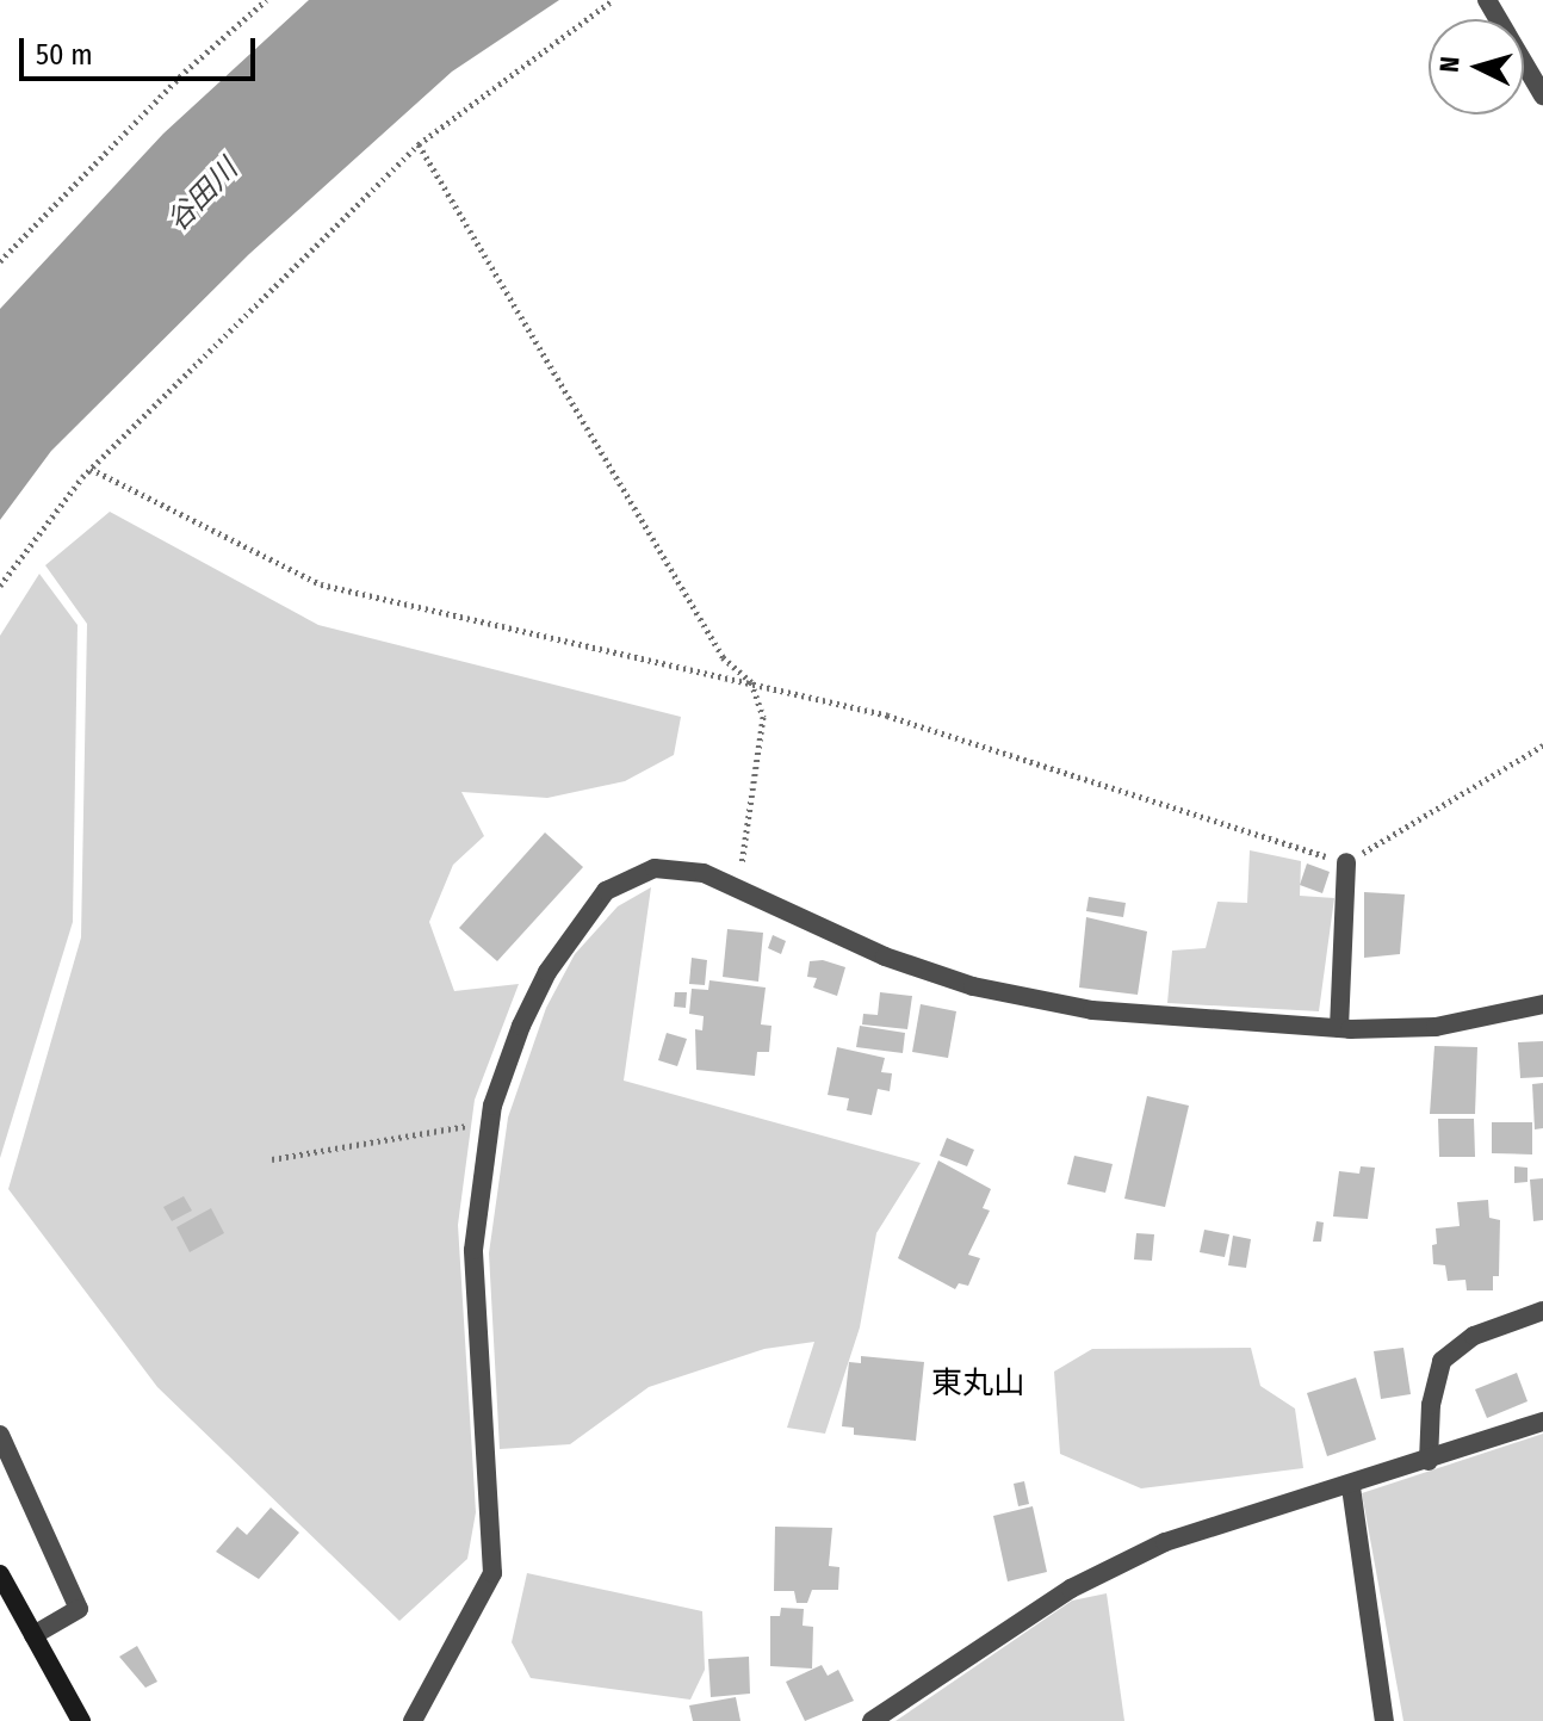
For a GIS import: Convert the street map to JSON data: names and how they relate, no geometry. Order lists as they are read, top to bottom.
{
  "districts": ["東丸山"],
  "water": ["谷田川"],
  "scale_bar": "50 m",
  "north": "left"
}
